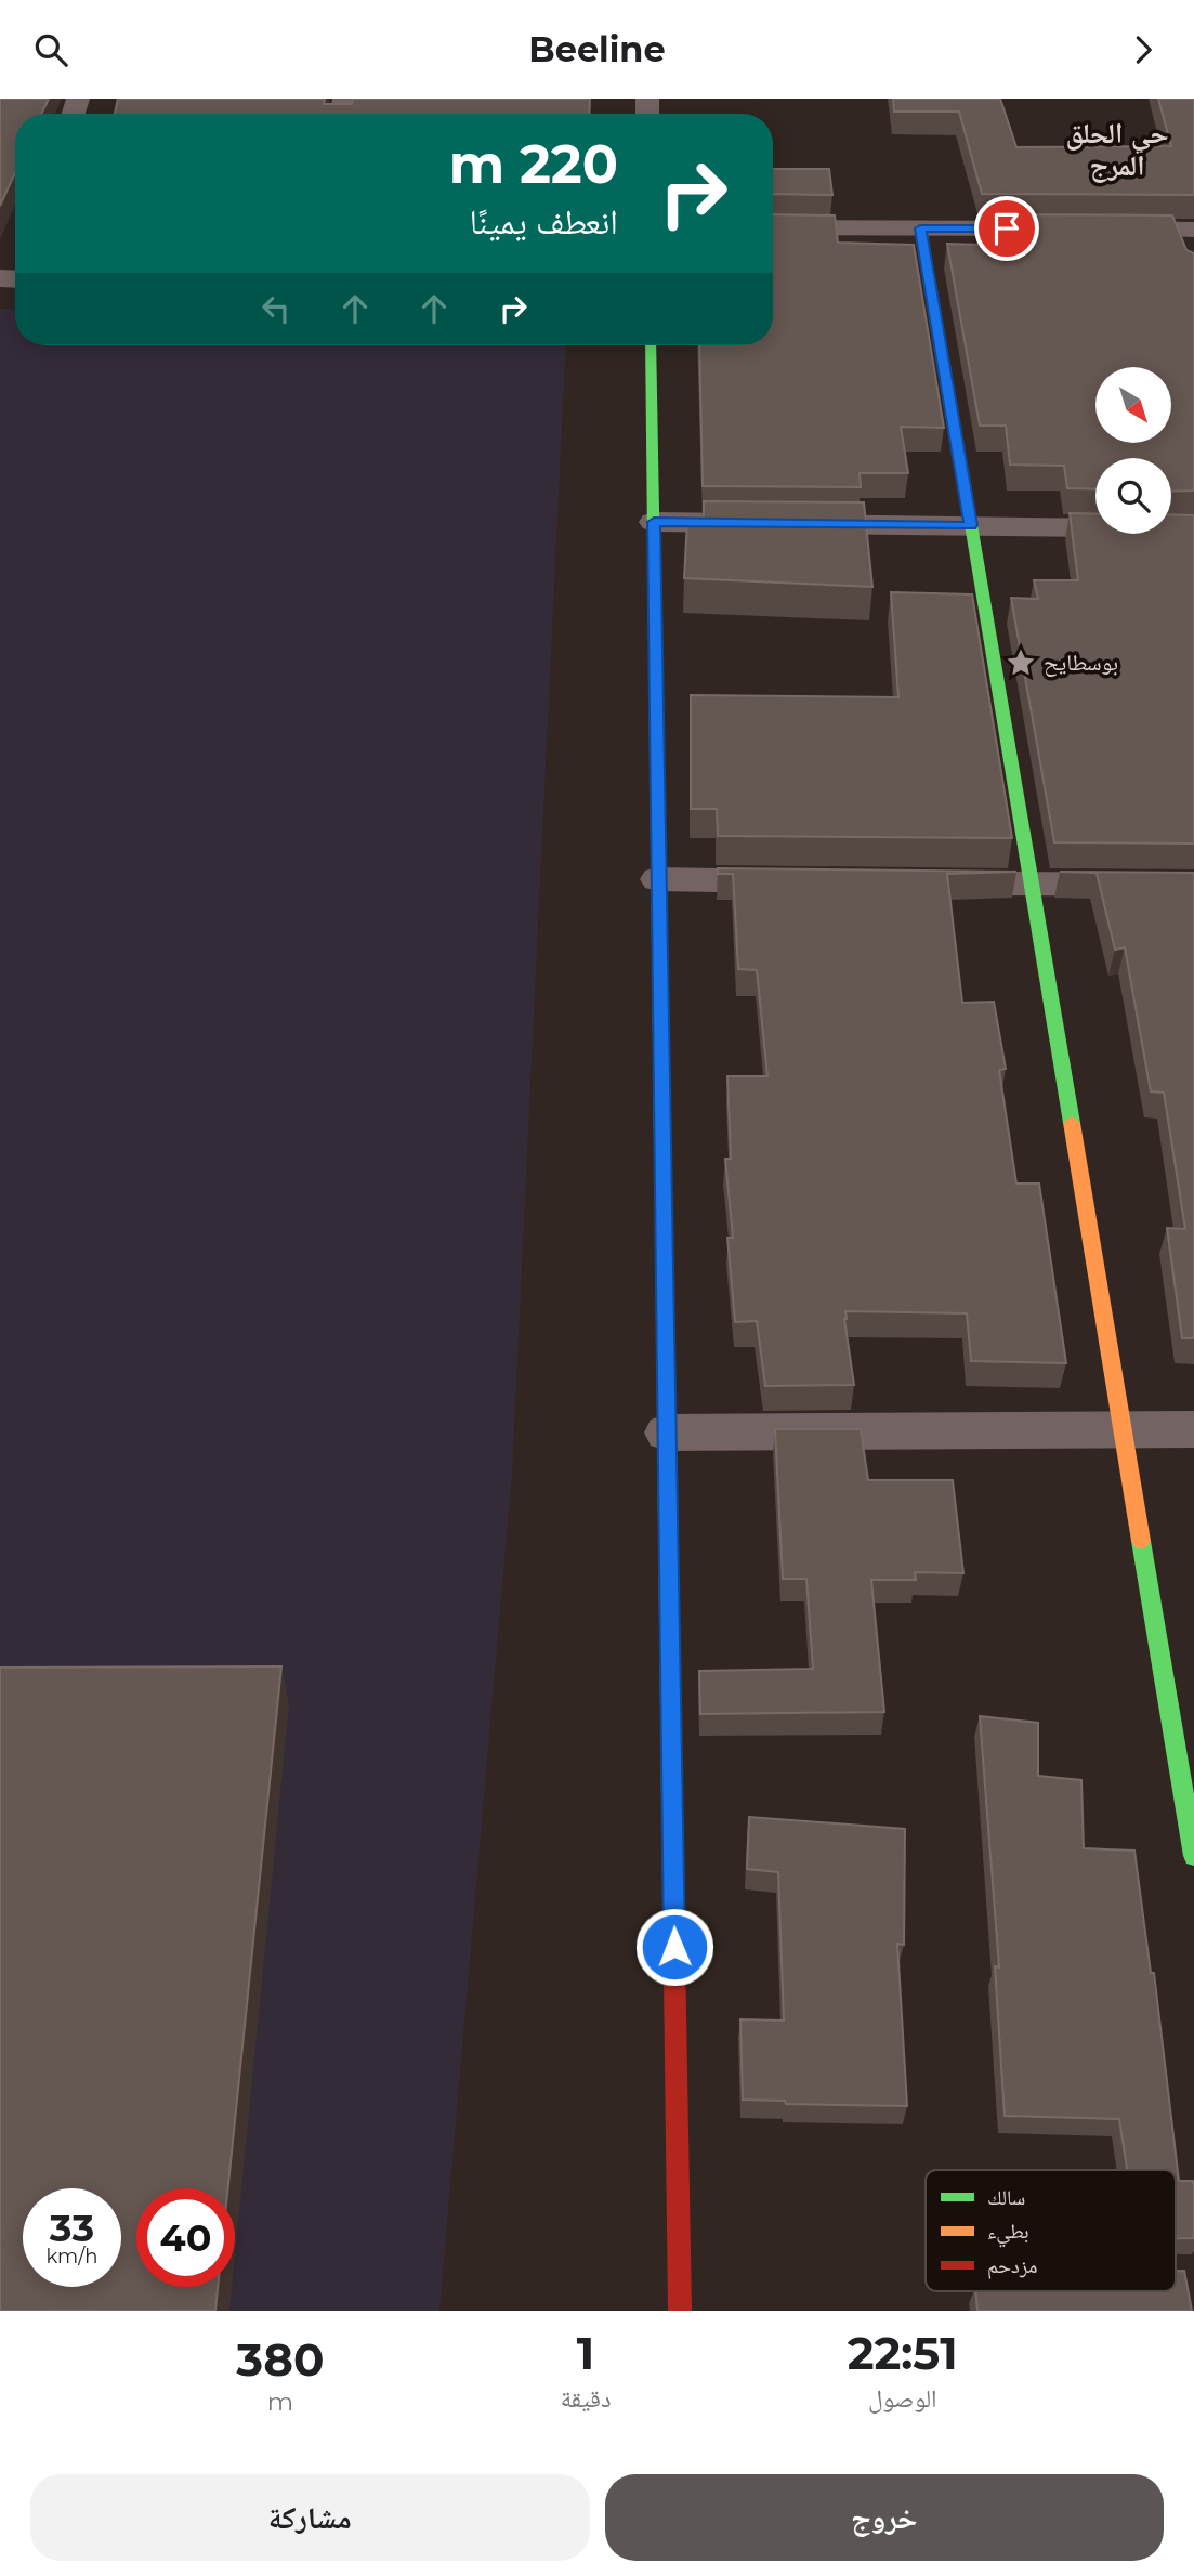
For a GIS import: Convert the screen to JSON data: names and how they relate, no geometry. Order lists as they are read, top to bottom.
{
  "districts": ["حي الحلق المرج"],
  "places": {
    "place": ["بوسطايح"]
  },
  "legend": ["سالك", "بطيء", "مزدحم"],
  "north": "bottom right",
  "page": {
    "header": "Beeline",
    "turn": ["220 m", "انعطف يمينًا"],
    "speed": "33 km/h",
    "limit": "40",
    "eta": [
      "22:51",
      "الوصول",
      "1",
      "دقيقة",
      "380",
      "m"
    ],
    "buttons": ["خروج", "مشاركة"]
  }
}
